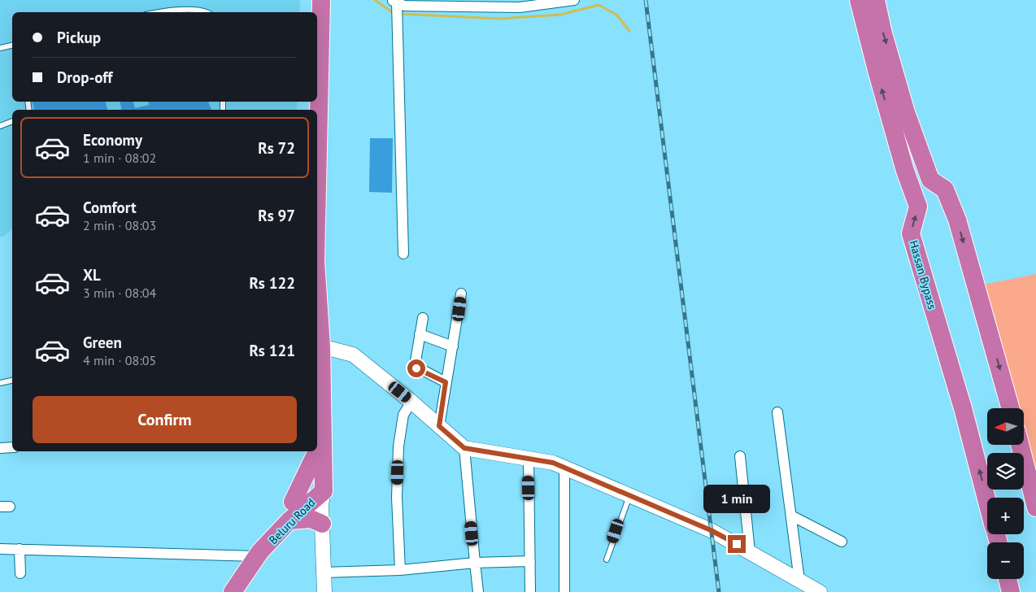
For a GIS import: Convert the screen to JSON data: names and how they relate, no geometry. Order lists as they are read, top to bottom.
{
  "streets": {
    "highway": ["Hassan Bypass", "Beluru Road"]
  },
  "north": "left",
  "page": {
    "banner": ["Pickup", "Drop-off"],
    "list": [
      {
        "name": "Economy",
        "note": "1 min · 08:02",
        "value": "Rs 72"
      },
      {
        "name": "Comfort",
        "note": "2 min · 08:03",
        "value": "Rs 97"
      },
      {
        "name": "XL",
        "note": "3 min · 08:04",
        "value": "Rs 122"
      },
      {
        "name": "Green",
        "note": "4 min · 08:05",
        "value": "Rs 121"
      }
    ],
    "buttons": "Confirm",
    "map_buttons": ["+", "−"],
    "bubble": "1 min"
  }
}
